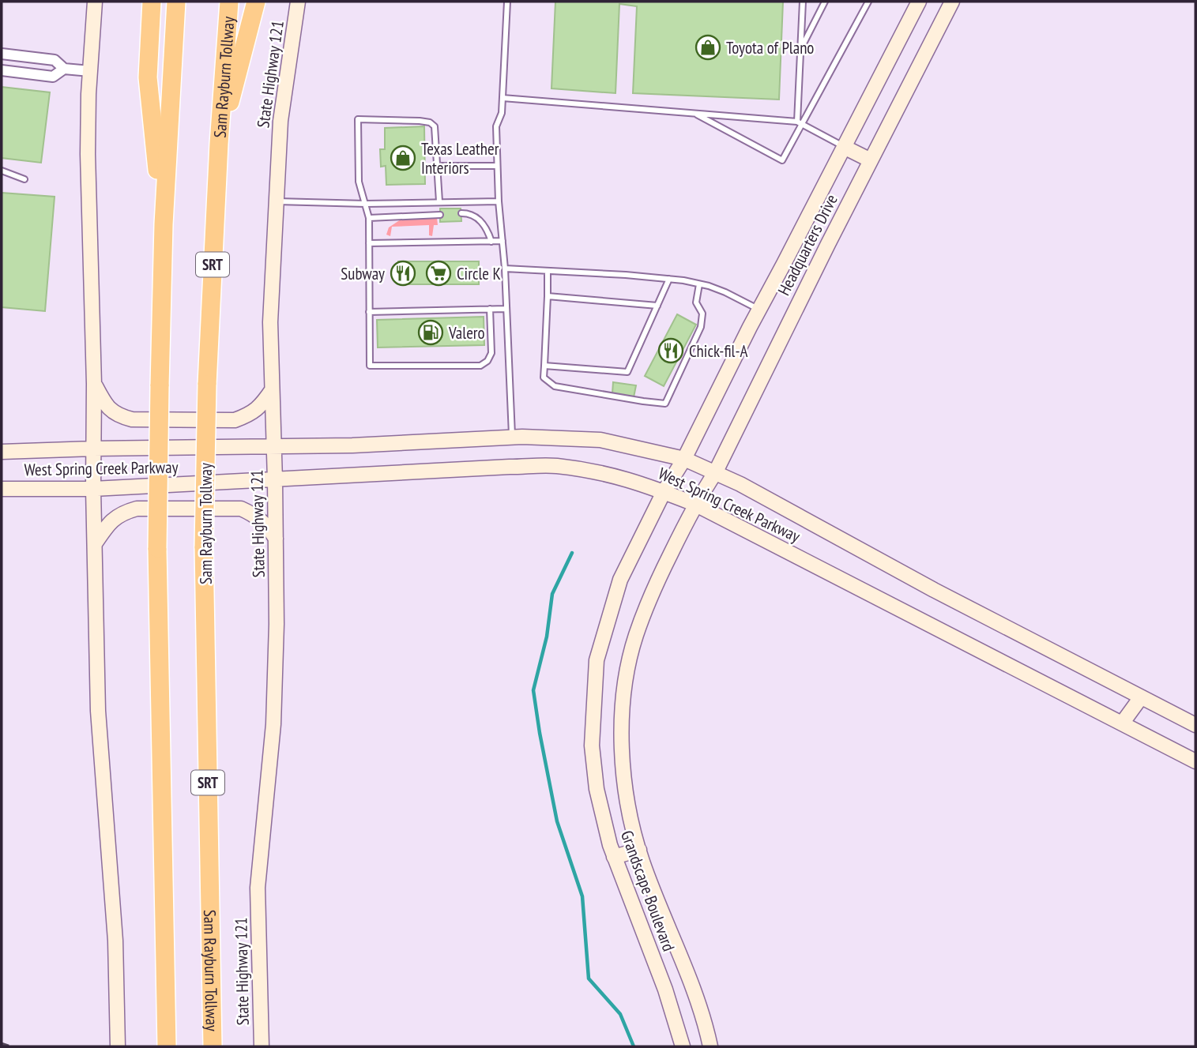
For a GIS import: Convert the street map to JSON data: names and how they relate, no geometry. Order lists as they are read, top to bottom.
{
  "streets": {
    "highway": ["Sam Rayburn Tollway", "SRT"],
    "main road": [
      "State Highway 121",
      "Headquarters Drive",
      "West Spring Creek Parkway",
      "Grandscape Boulevard"
    ]
  },
  "crossings": [
    ["State Highway 121", "West Spring Creek Parkway"],
    ["Headquarters Drive", "West Spring Creek Parkway"],
    ["Headquarters Drive", "Grandscape Boulevard"],
    ["West Spring Creek Parkway", "Grandscape Boulevard"]
  ],
  "places": {
    "shop": ["Toyota of Plano", "Texas Leather Interiors"],
    "restaurant": ["Subway", "Chick-fil-A"],
    "supermarket": ["Circle K"],
    "fuel station": ["Valero"]
  }
}
